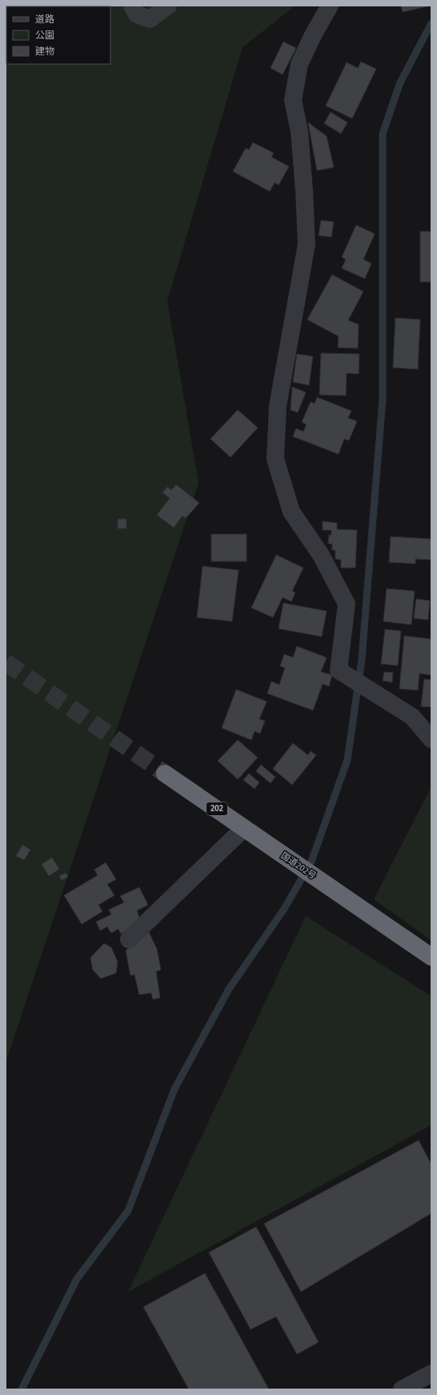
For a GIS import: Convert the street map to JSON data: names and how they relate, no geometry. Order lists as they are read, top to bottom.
{
  "streets": {
    "highway": ["202", "国道202号"]
  },
  "legend": ["道路", "公園", "建物"]
}
